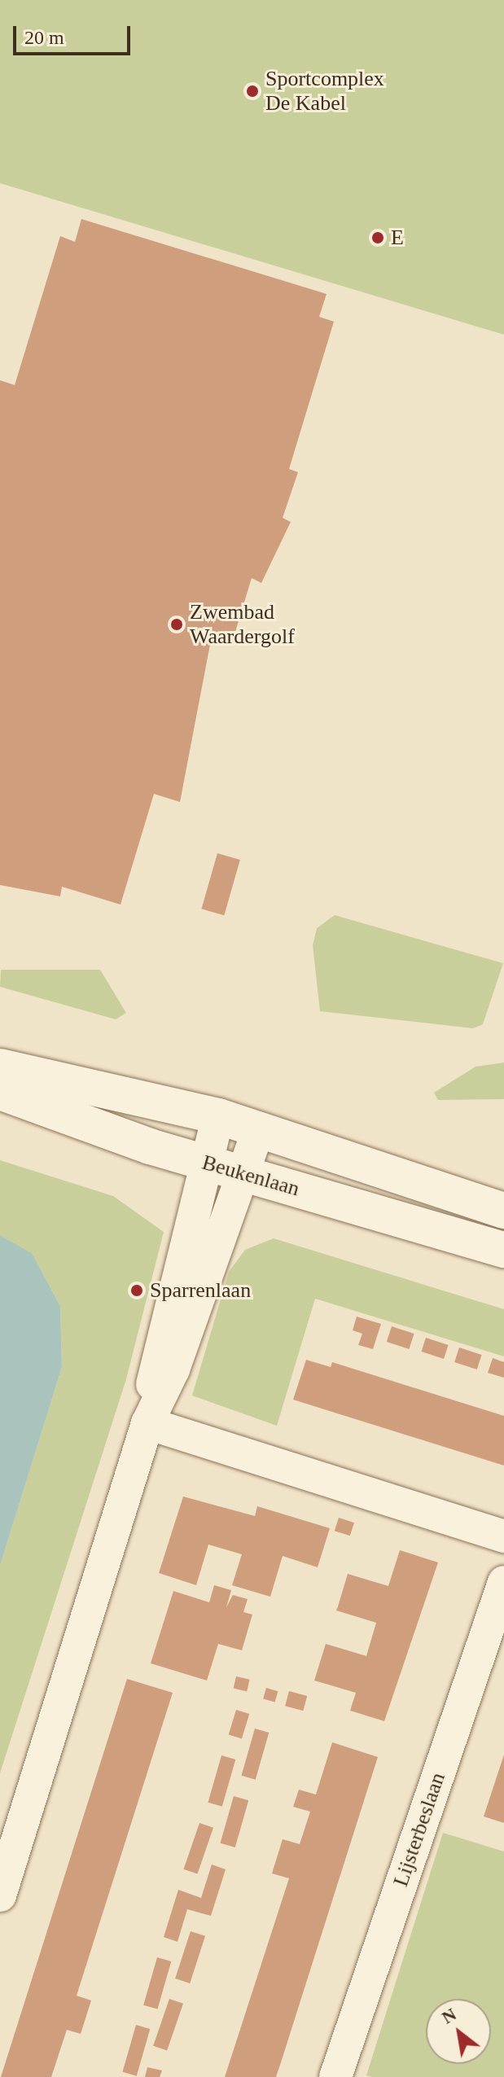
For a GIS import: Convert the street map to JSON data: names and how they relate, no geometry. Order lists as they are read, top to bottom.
{
  "streets": {
    "street": ["Beukenlaan", "Lijsterbeslaan"]
  },
  "places": [
    "Sportcomplex De Kabel",
    "E",
    "Zwembad Waardergolf",
    "Sparrenlaan"
  ],
  "scale_bar": "20 m",
  "north": "top left"
}
